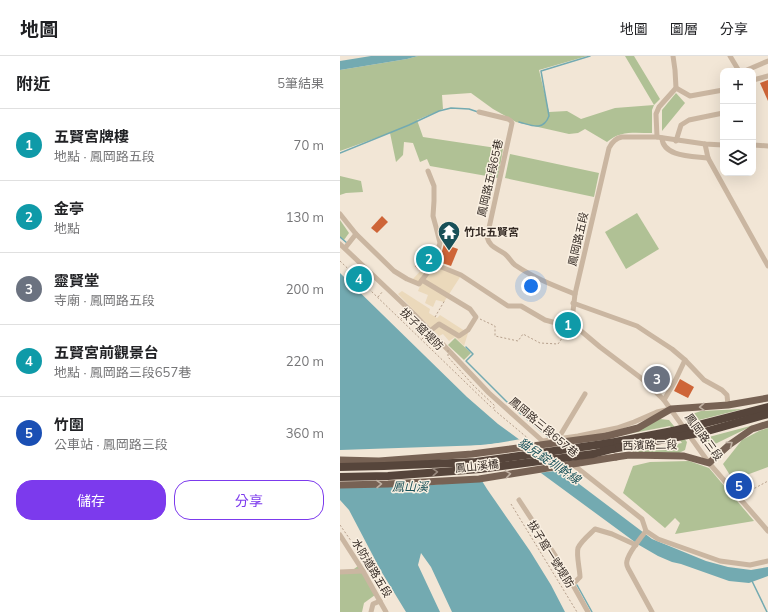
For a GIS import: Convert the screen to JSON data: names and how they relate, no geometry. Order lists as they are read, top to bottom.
{
  "streets": {
    "highway": ["鳳山溪橋"],
    "main road": ["西濱路二段"],
    "street": [
      "鳳岡路五段65巷",
      "鳳岡路五段",
      "鳳岡路三段657巷",
      "鳳岡路三段",
      "水防道路五段"
    ],
    "path": ["拔子窟堤防", "拔子窟一號堤防"]
  },
  "crossings": [
    ["鳳岡路五段65巷", "鳳岡路五段"],
    ["鳳岡路三段657巷", "西濱路二段"],
    ["鳳岡路三段657巷", "鳳山溪橋"],
    ["鳳岡路三段", "西濱路二段"],
    ["西濱路二段", "鳳山溪橋"]
  ],
  "water": ["貓兒錠圳幹線", "鳳山溪"],
  "places": {
    "temple": ["竹北五賢宮"]
  },
  "page": {
    "header": "地圖",
    "nav": ["地圖", "圖層", "分享"],
    "heading": ["附近", "5筆結果"],
    "map_buttons": ["+", "−"],
    "list": [
      {
        "mark": "1",
        "name": "五賢宮牌樓",
        "note": "地點 · 鳳岡路五段",
        "value": "70 m"
      },
      {
        "mark": "2",
        "name": "金亭",
        "note": "地點",
        "value": "130 m"
      },
      {
        "mark": "3",
        "name": "靈賢堂",
        "note": "寺廟 · 鳳岡路五段",
        "value": "200 m"
      },
      {
        "mark": "4",
        "name": "五賢宮前觀景台",
        "note": "地點 · 鳳岡路三段657巷",
        "value": "220 m"
      },
      {
        "mark": "5",
        "name": "竹圍",
        "note": "公車站 · 鳳岡路三段",
        "value": "360 m"
      }
    ],
    "pins": [
      "2",
      "4",
      "1",
      "3",
      "5"
    ],
    "buttons": ["儲存", "分享"]
  }
}
